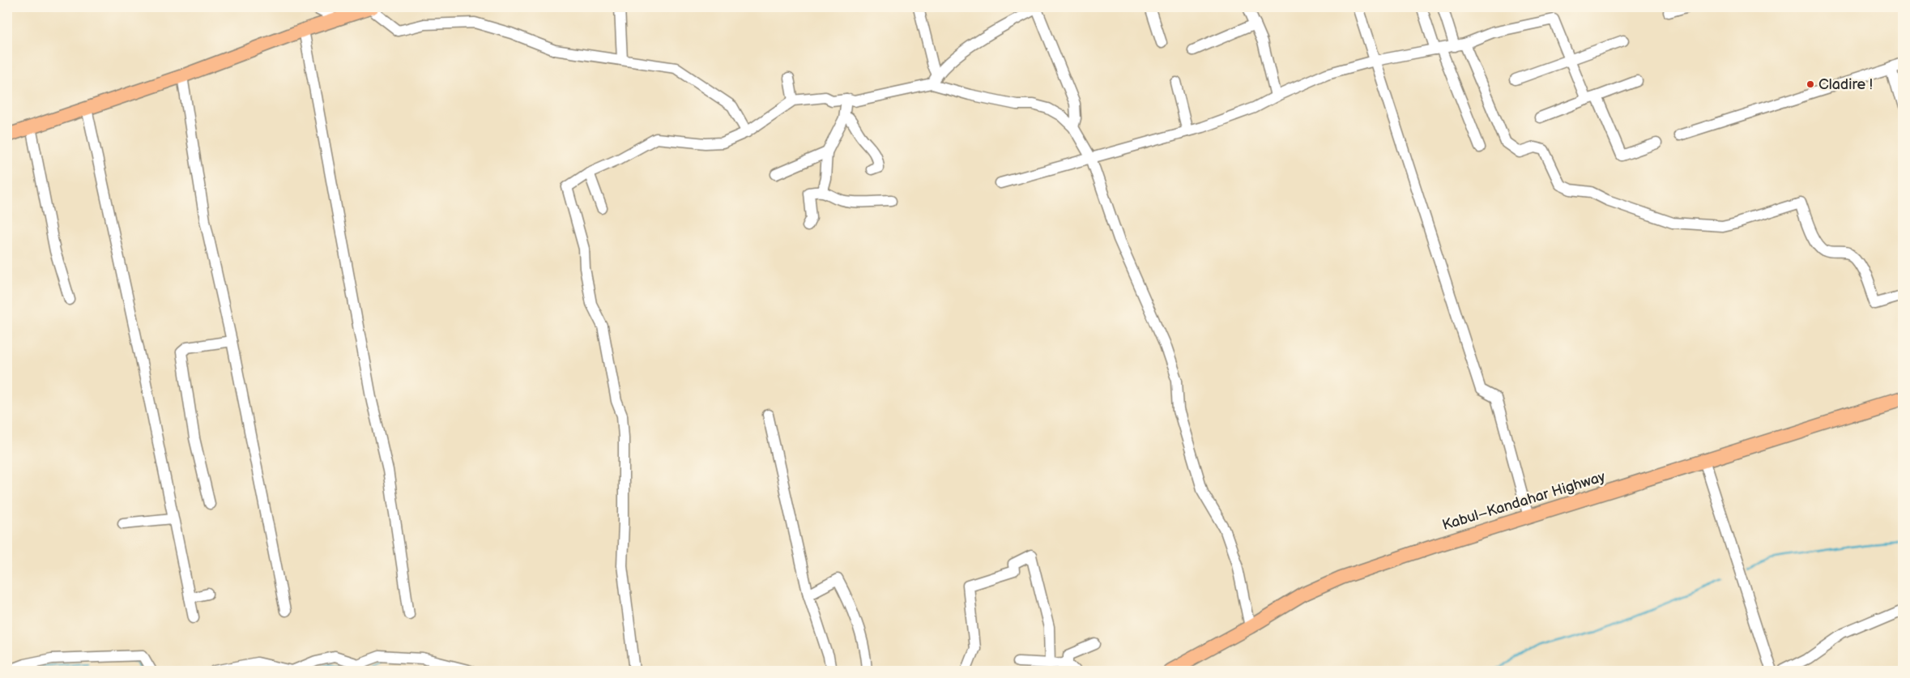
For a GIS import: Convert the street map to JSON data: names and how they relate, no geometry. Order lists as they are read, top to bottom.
{
  "streets": {
    "main road": ["Kabul–Kandahar Highway"]
  },
  "places": ["Cladire !"]
}
